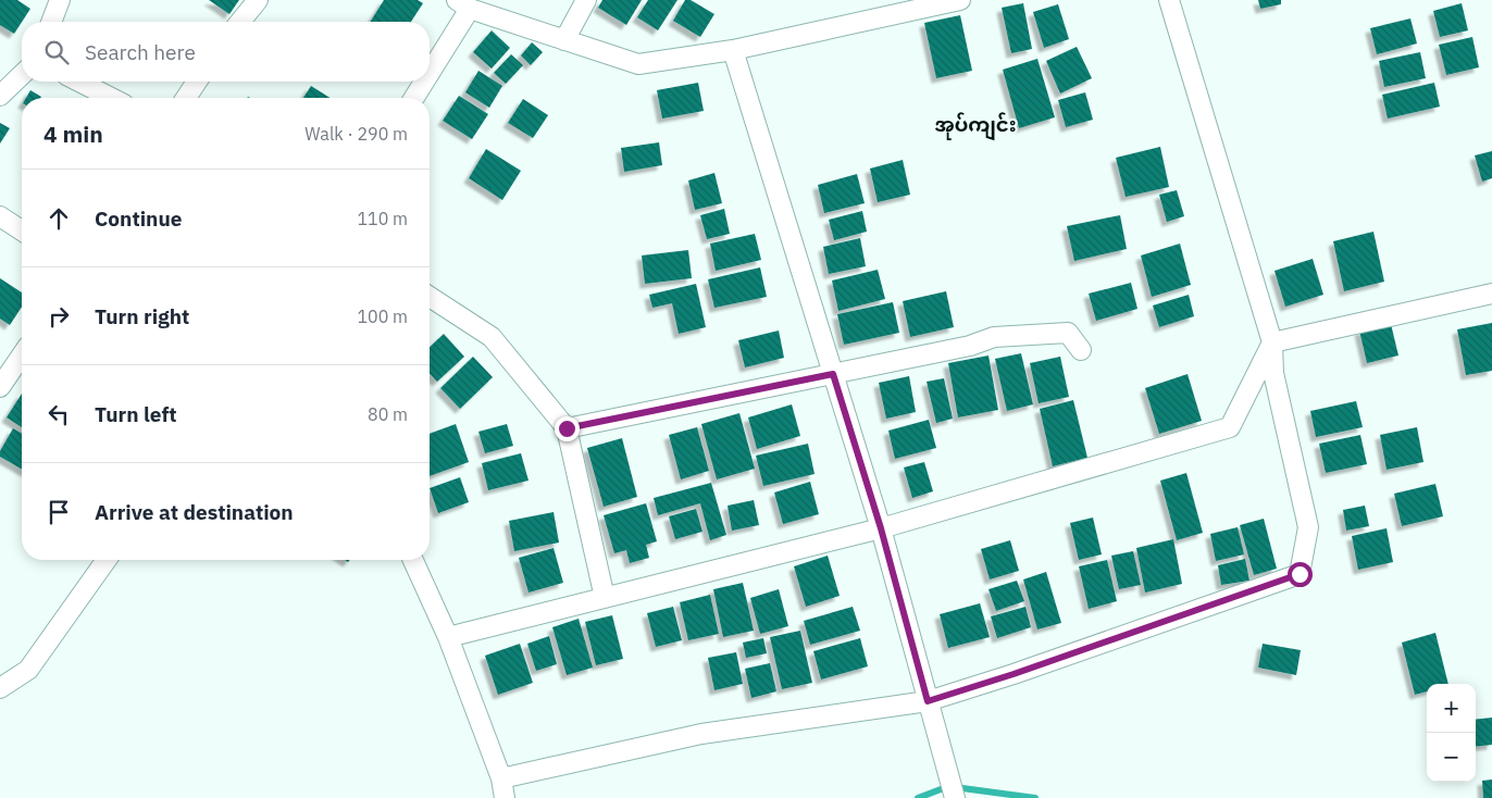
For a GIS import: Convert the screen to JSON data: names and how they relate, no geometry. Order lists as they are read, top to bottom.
{
  "districts": ["အုပ်ကျင်း"],
  "page": {
    "search": "Search here",
    "heading": ["4 min", "Walk · 290 m"],
    "list": [
      ["Continue", "110 m"],
      ["Turn right", "100 m"],
      ["Turn left", "80 m"],
      "Arrive at destination"
    ],
    "map_buttons": ["+", "−"]
  }
}
